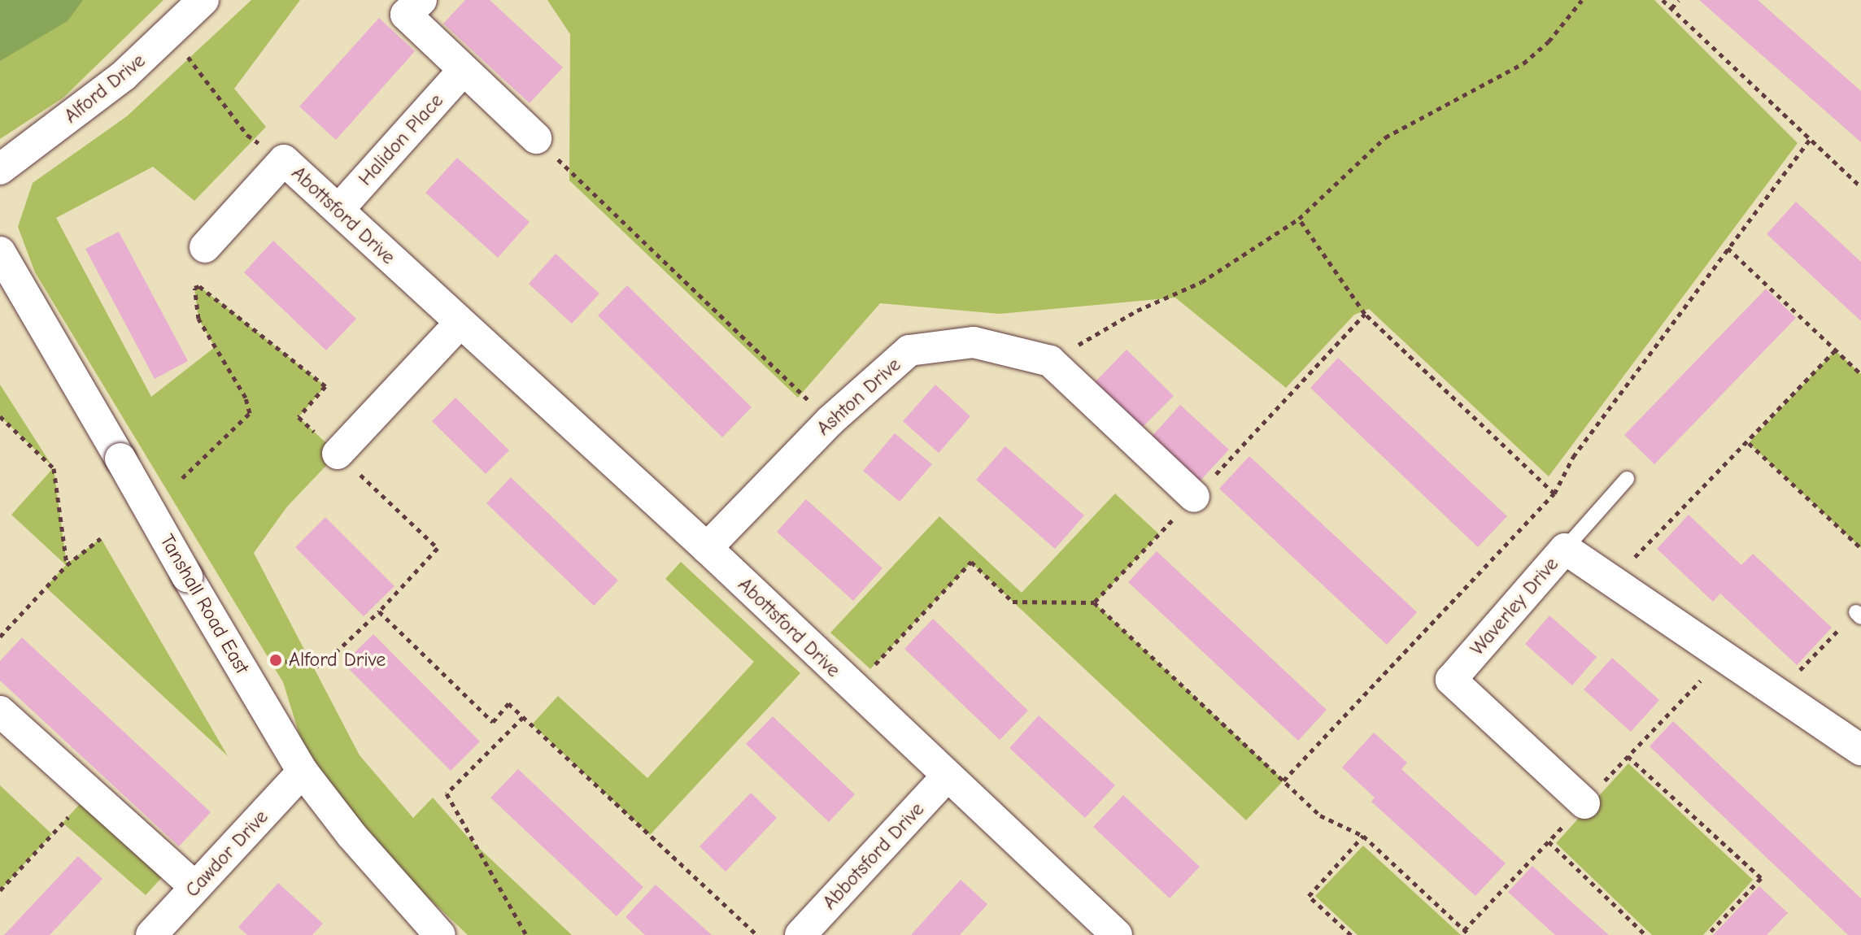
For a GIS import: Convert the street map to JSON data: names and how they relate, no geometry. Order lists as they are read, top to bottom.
{
  "streets": {
    "street": [
      "Alford Drive",
      "Halidon Place",
      "Abottsford Drive",
      "Ashton Drive",
      "Tanshall Road East",
      "Waverley Drive",
      "Cawdor Drive",
      "Abbotsford Drive"
    ]
  },
  "crossings": [
    ["Halidon Place", "Abottsford Drive"],
    ["Abottsford Drive", "Ashton Drive"],
    ["Abottsford Drive", "Abbotsford Drive"],
    ["Tanshall Road East", "Cawdor Drive"]
  ],
  "places": ["Alford Drive"]
}
